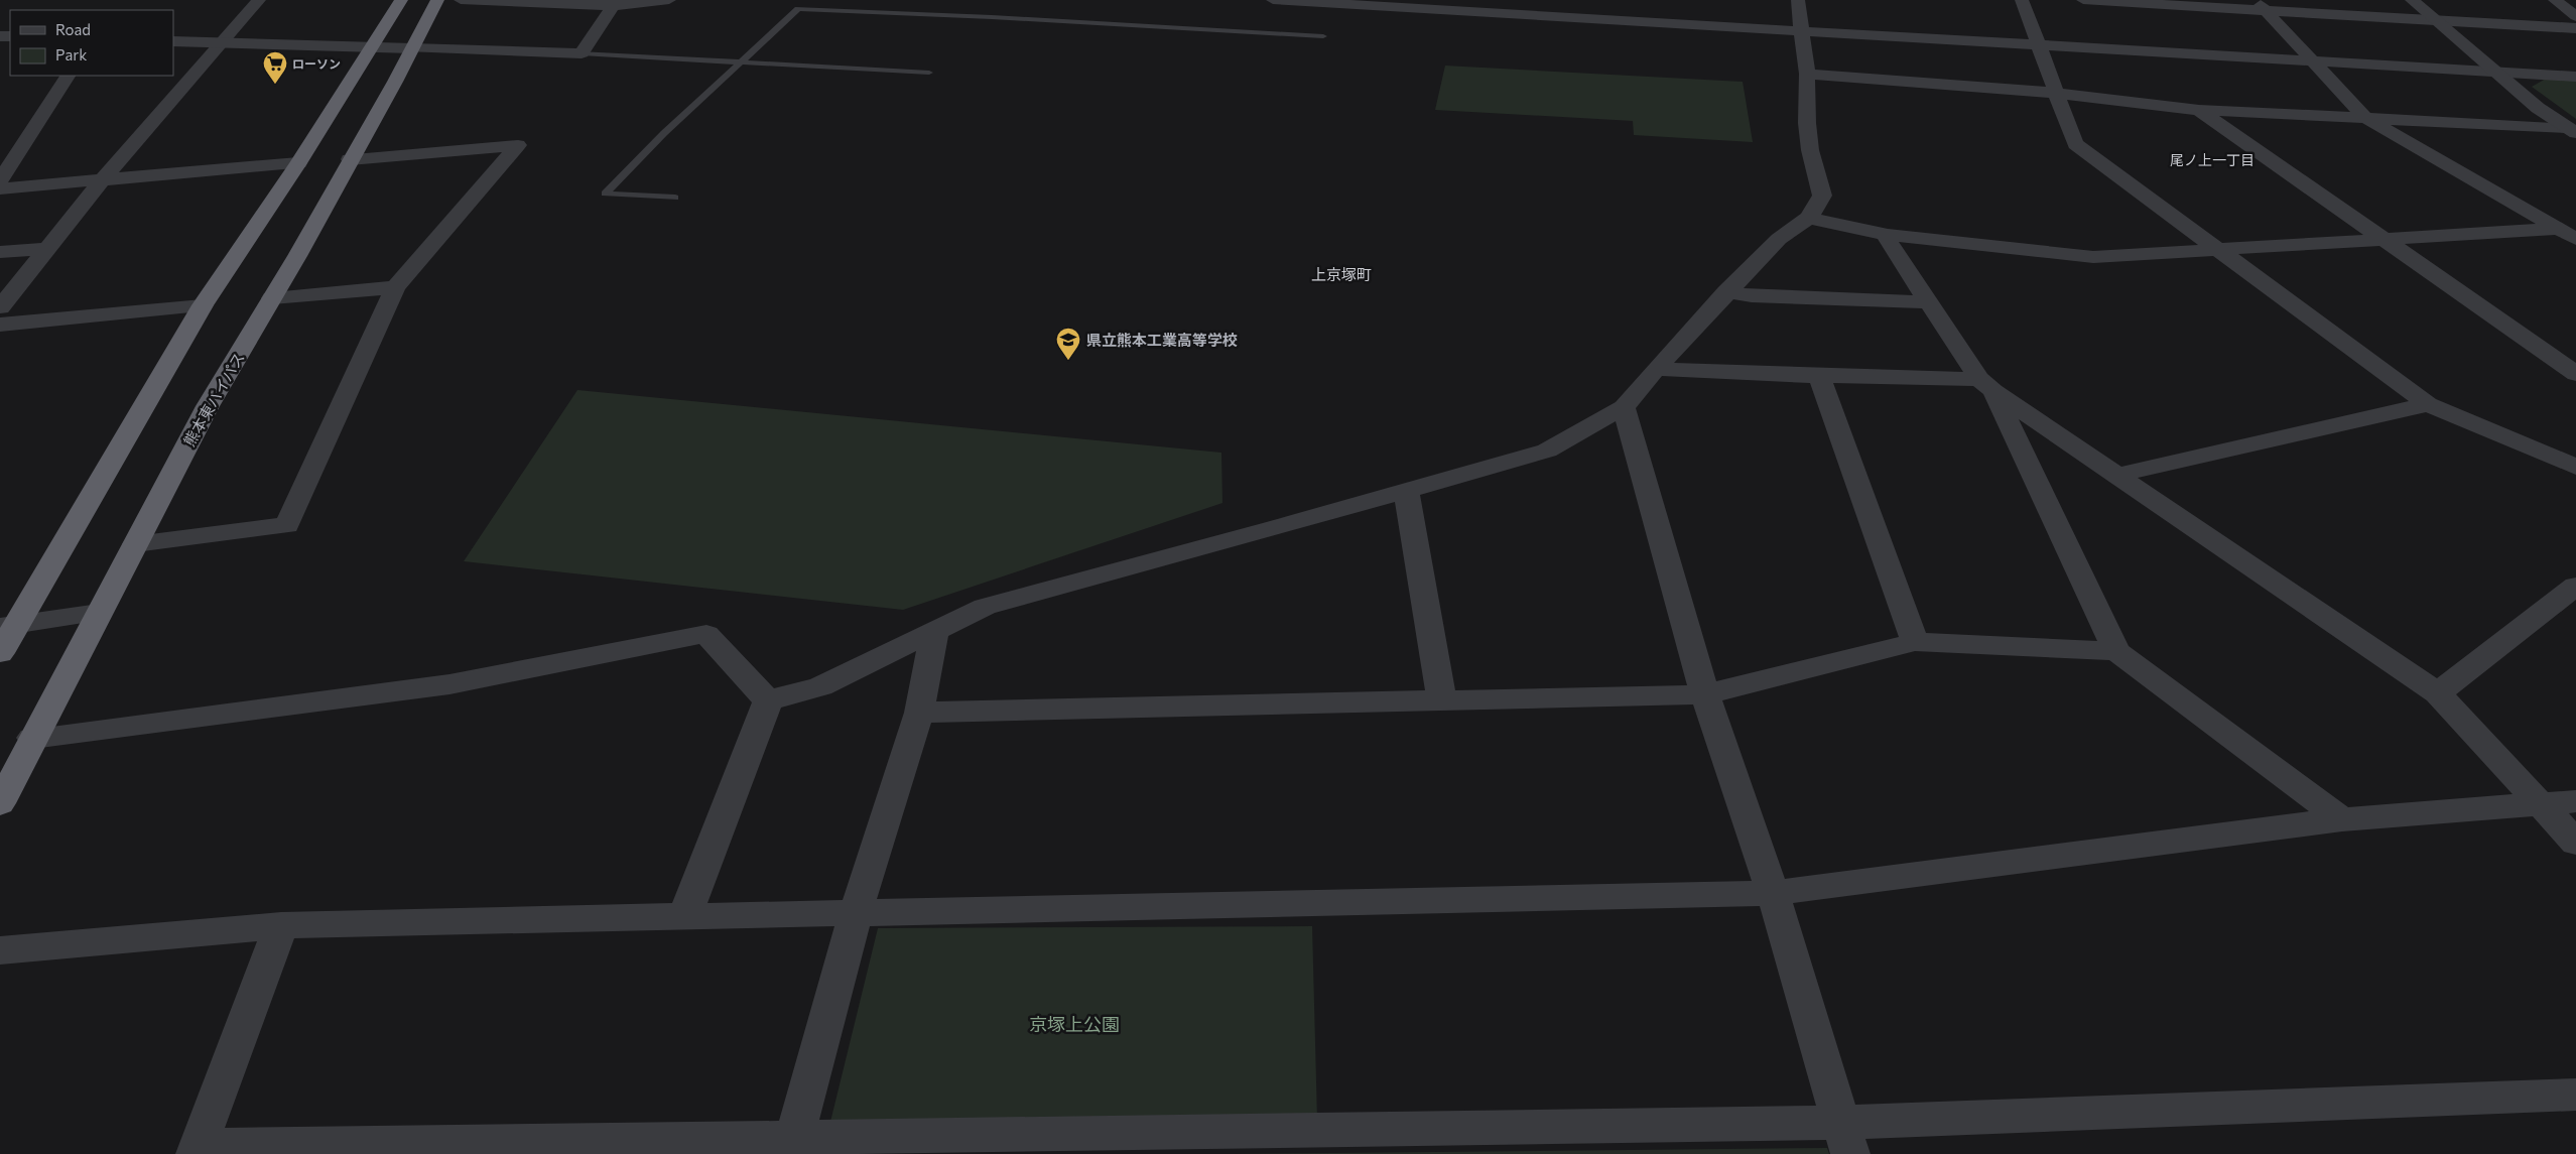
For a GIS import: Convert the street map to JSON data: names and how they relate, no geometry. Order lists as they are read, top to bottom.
{
  "streets": {
    "highway": ["熊本東バイパス"]
  },
  "districts": ["尾ノ上一丁目", "上京塚町"],
  "parks": ["京塚上公園"],
  "places": {
    "supermarket": ["ローソン"],
    "school or university": ["県立熊本工業高等学校"]
  },
  "legend": ["Road", "Park"]
}
